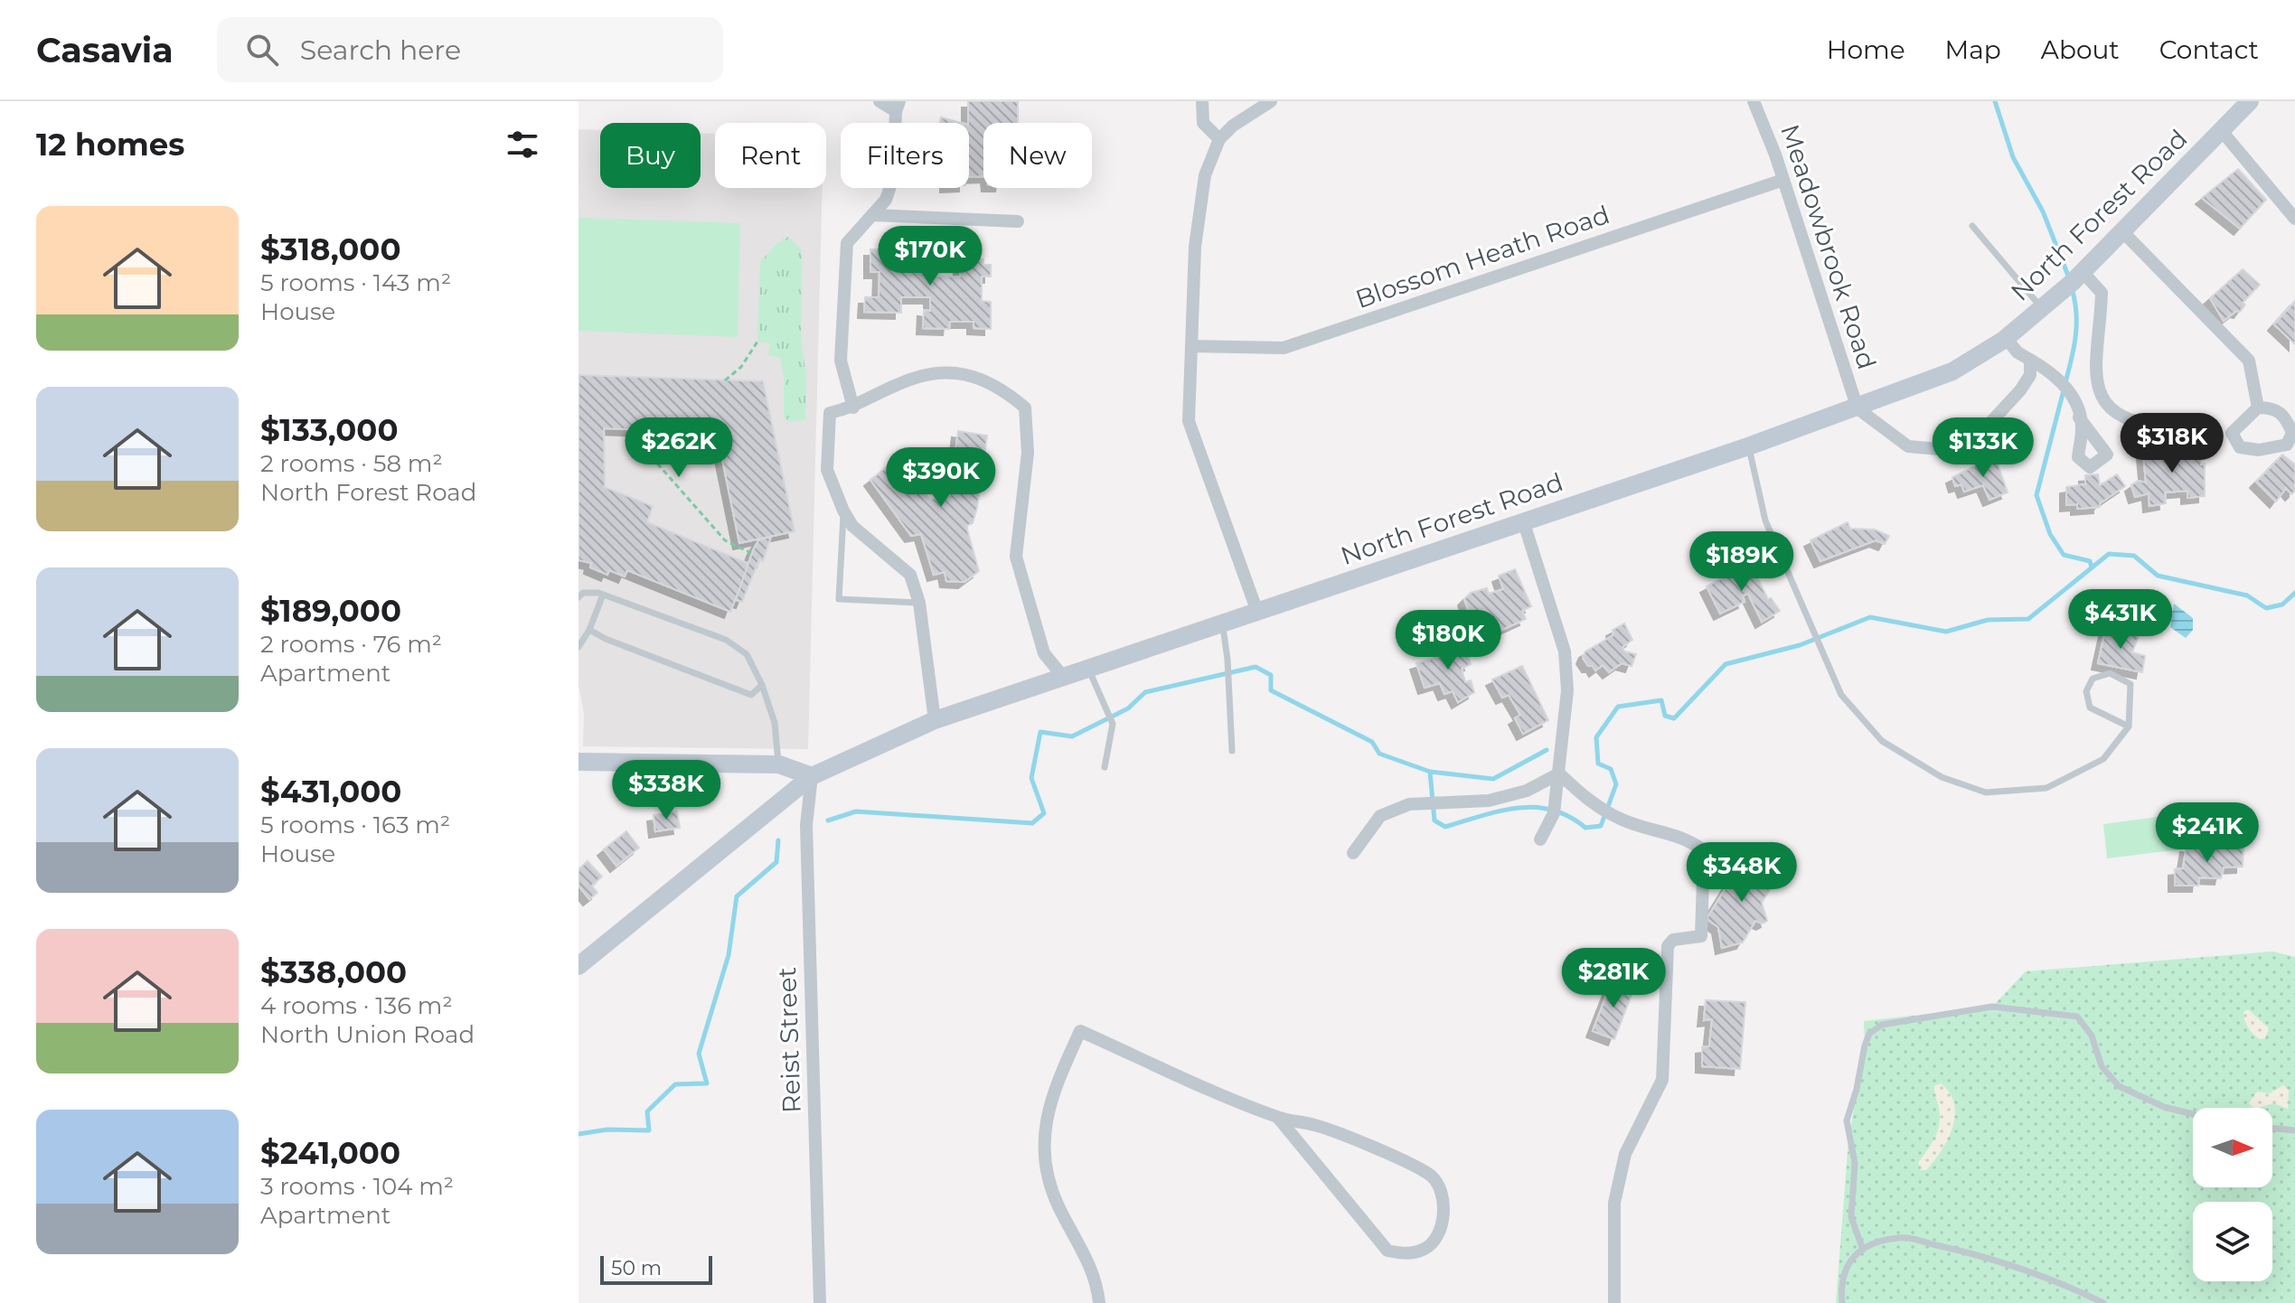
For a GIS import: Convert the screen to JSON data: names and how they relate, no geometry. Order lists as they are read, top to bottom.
{
  "streets": {
    "main road": ["North Forest Road"],
    "street": ["Meadowbrook Road", "Blossom Heath Road", "Reist Street"]
  },
  "crossings": [
    ["North Forest Road", "Meadowbrook Road"],
    ["North Forest Road", "Reist Street"],
    ["Meadowbrook Road", "Blossom Heath Road"]
  ],
  "scale_bar": "50 m",
  "north": "right",
  "page": {
    "header": "Casavia",
    "search": "Search here",
    "nav": [
      "Home",
      "Map",
      "About",
      "Contact"
    ],
    "heading": "12 homes",
    "chip": [
      "Buy",
      "Rent",
      "Filters",
      "New"
    ],
    "list": [
      {
        "name": "$318,000",
        "note": "5 rooms · 143 m² · House"
      },
      {
        "name": "$133,000",
        "note": "2 rooms · 58 m² · North Forest Road"
      },
      {
        "name": "$189,000",
        "note": "2 rooms · 76 m² · Apartment"
      },
      {
        "name": "$431,000",
        "note": "5 rooms · 163 m² · House"
      },
      {
        "name": "$338,000",
        "note": "4 rooms · 136 m² · North Union Road"
      },
      {
        "name": "$241,000",
        "note": "3 rooms · 104 m² · Apartment"
      }
    ],
    "price": [
      "$170K",
      "$318K",
      "$262K",
      "$133K",
      "$390K",
      "$189K",
      "$431K",
      "$180K",
      "$338K",
      "$241K",
      "$348K",
      "$281K"
    ],
    "scale": "50 m"
  }
}
